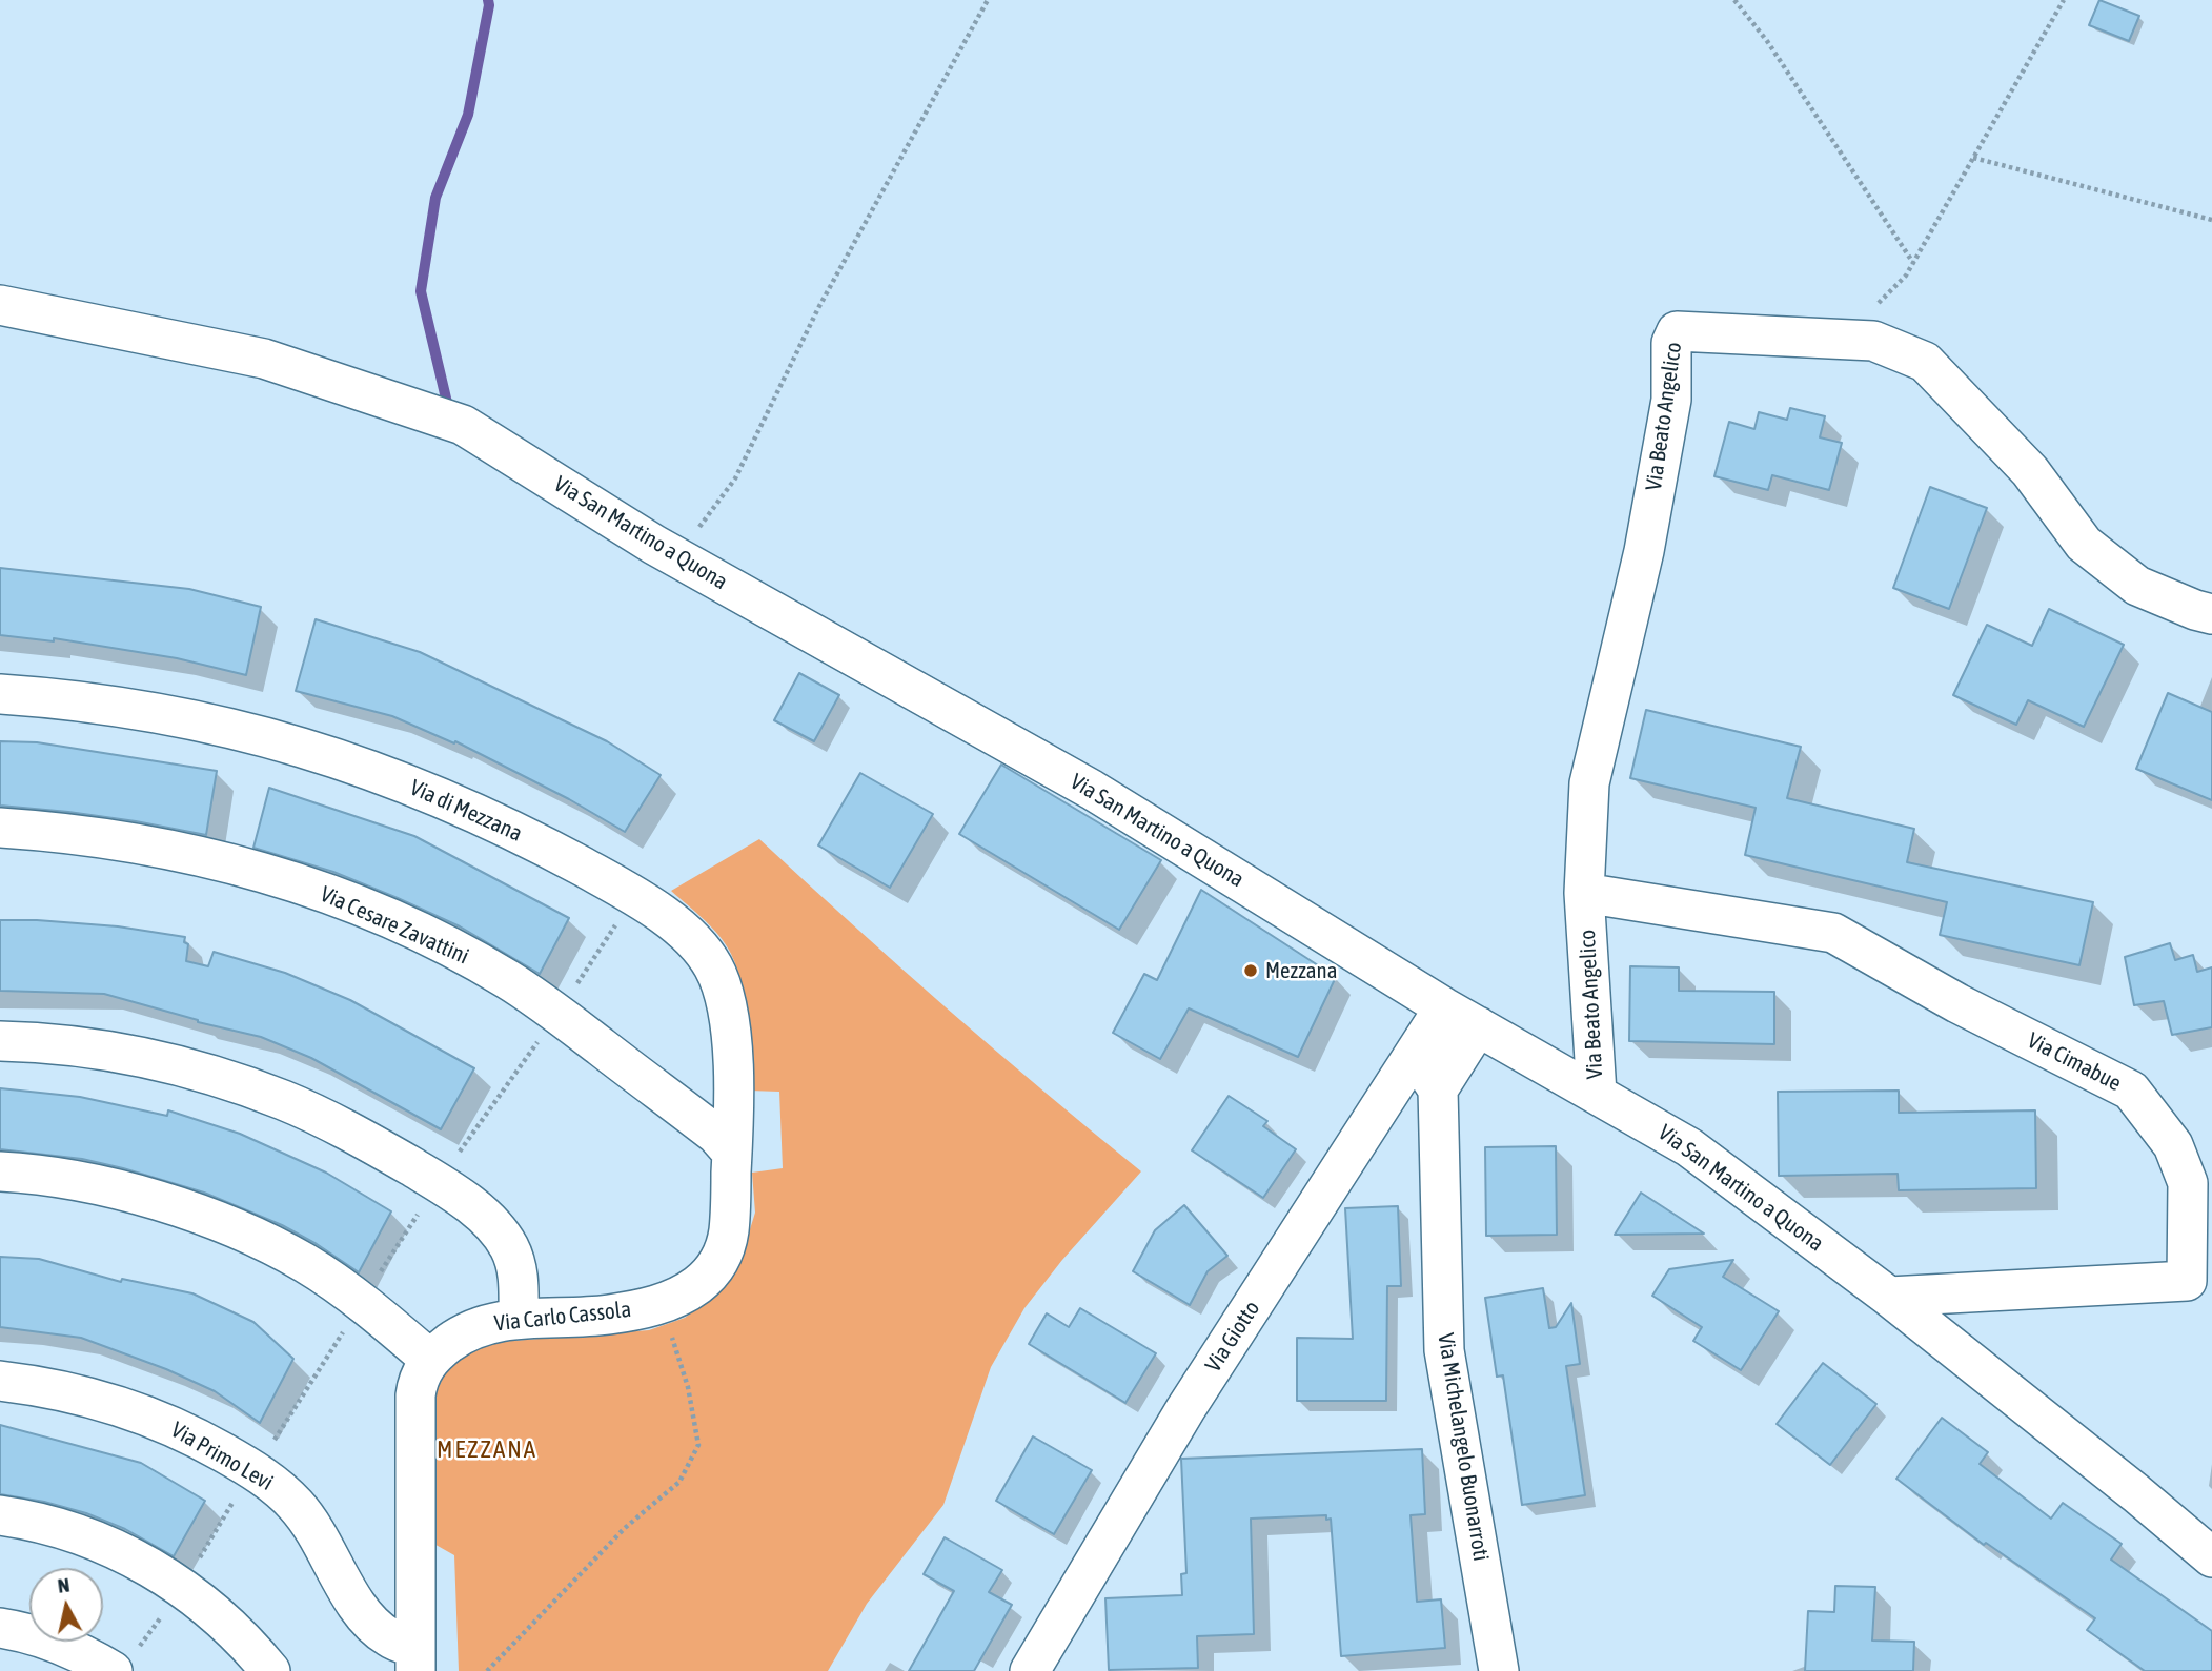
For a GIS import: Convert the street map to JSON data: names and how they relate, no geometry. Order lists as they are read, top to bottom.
{
  "streets": {
    "street": [
      "Via Beato Angelico",
      "Via San Martino a Quona",
      "Via di Mezzana",
      "Via Cesare Zavattini",
      "Via Cimabue",
      "Via Carlo Cassola",
      "Via Giotto",
      "Via Michelangelo Buonarroti",
      "Via Primo Levi"
    ]
  },
  "crossings": [
    ["Via Beato Angelico", "Via San Martino a Quona"],
    ["Via Beato Angelico", "Via Cimabue"],
    ["Via San Martino a Quona", "Via Cimabue"],
    ["Via San Martino a Quona", "Via Giotto"],
    ["Via di Mezzana", "Via Cesare Zavattini"],
    ["Via di Mezzana", "Via Carlo Cassola"],
    ["Via Cesare Zavattini", "Via Carlo Cassola"]
  ],
  "districts": ["MEZZANA"],
  "places": ["Mezzana"],
  "north": "top"
}
